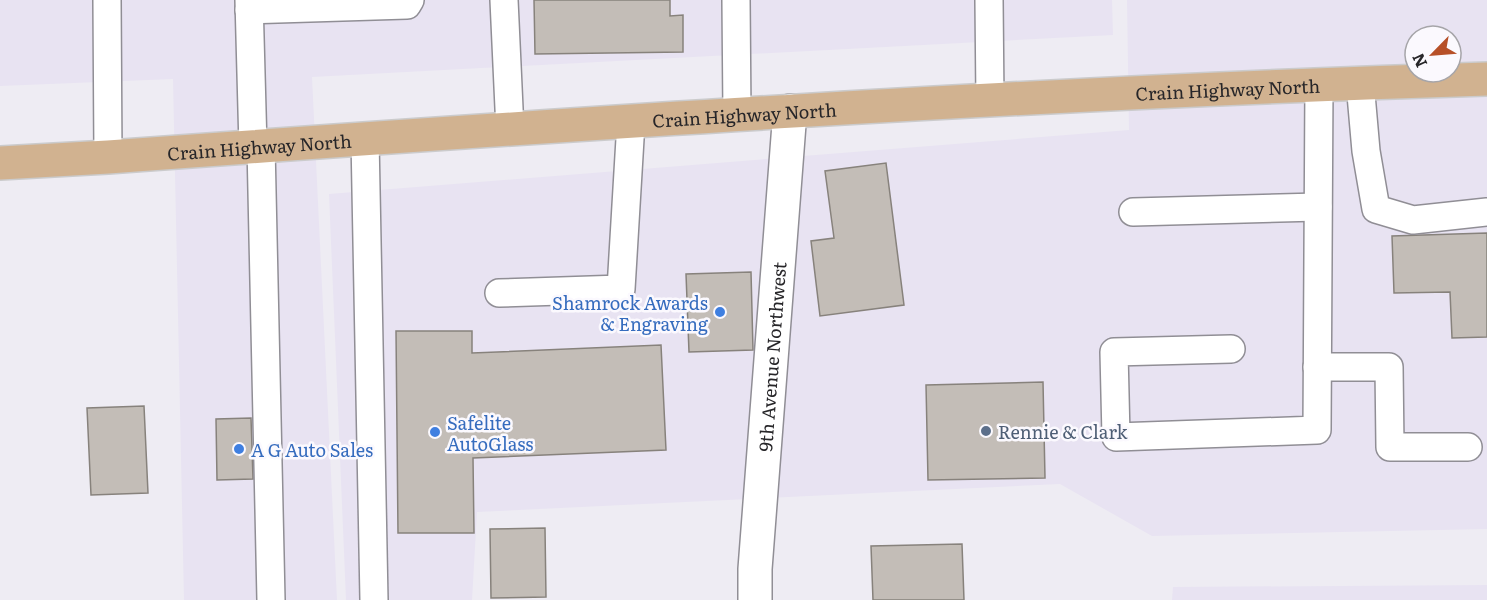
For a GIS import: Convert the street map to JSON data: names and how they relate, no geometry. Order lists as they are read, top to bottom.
{
  "streets": {
    "main road": ["Crain Highway North"],
    "street": ["9th Avenue Northwest"]
  },
  "crossings": [
    ["Crain Highway North", "9th Avenue Northwest"]
  ],
  "places": [
    "Shamrock Awards & Engraving",
    "Rennie & Clark",
    "Safelite AutoGlass",
    "A G Auto Sales"
  ],
  "north": "bottom left"
}
